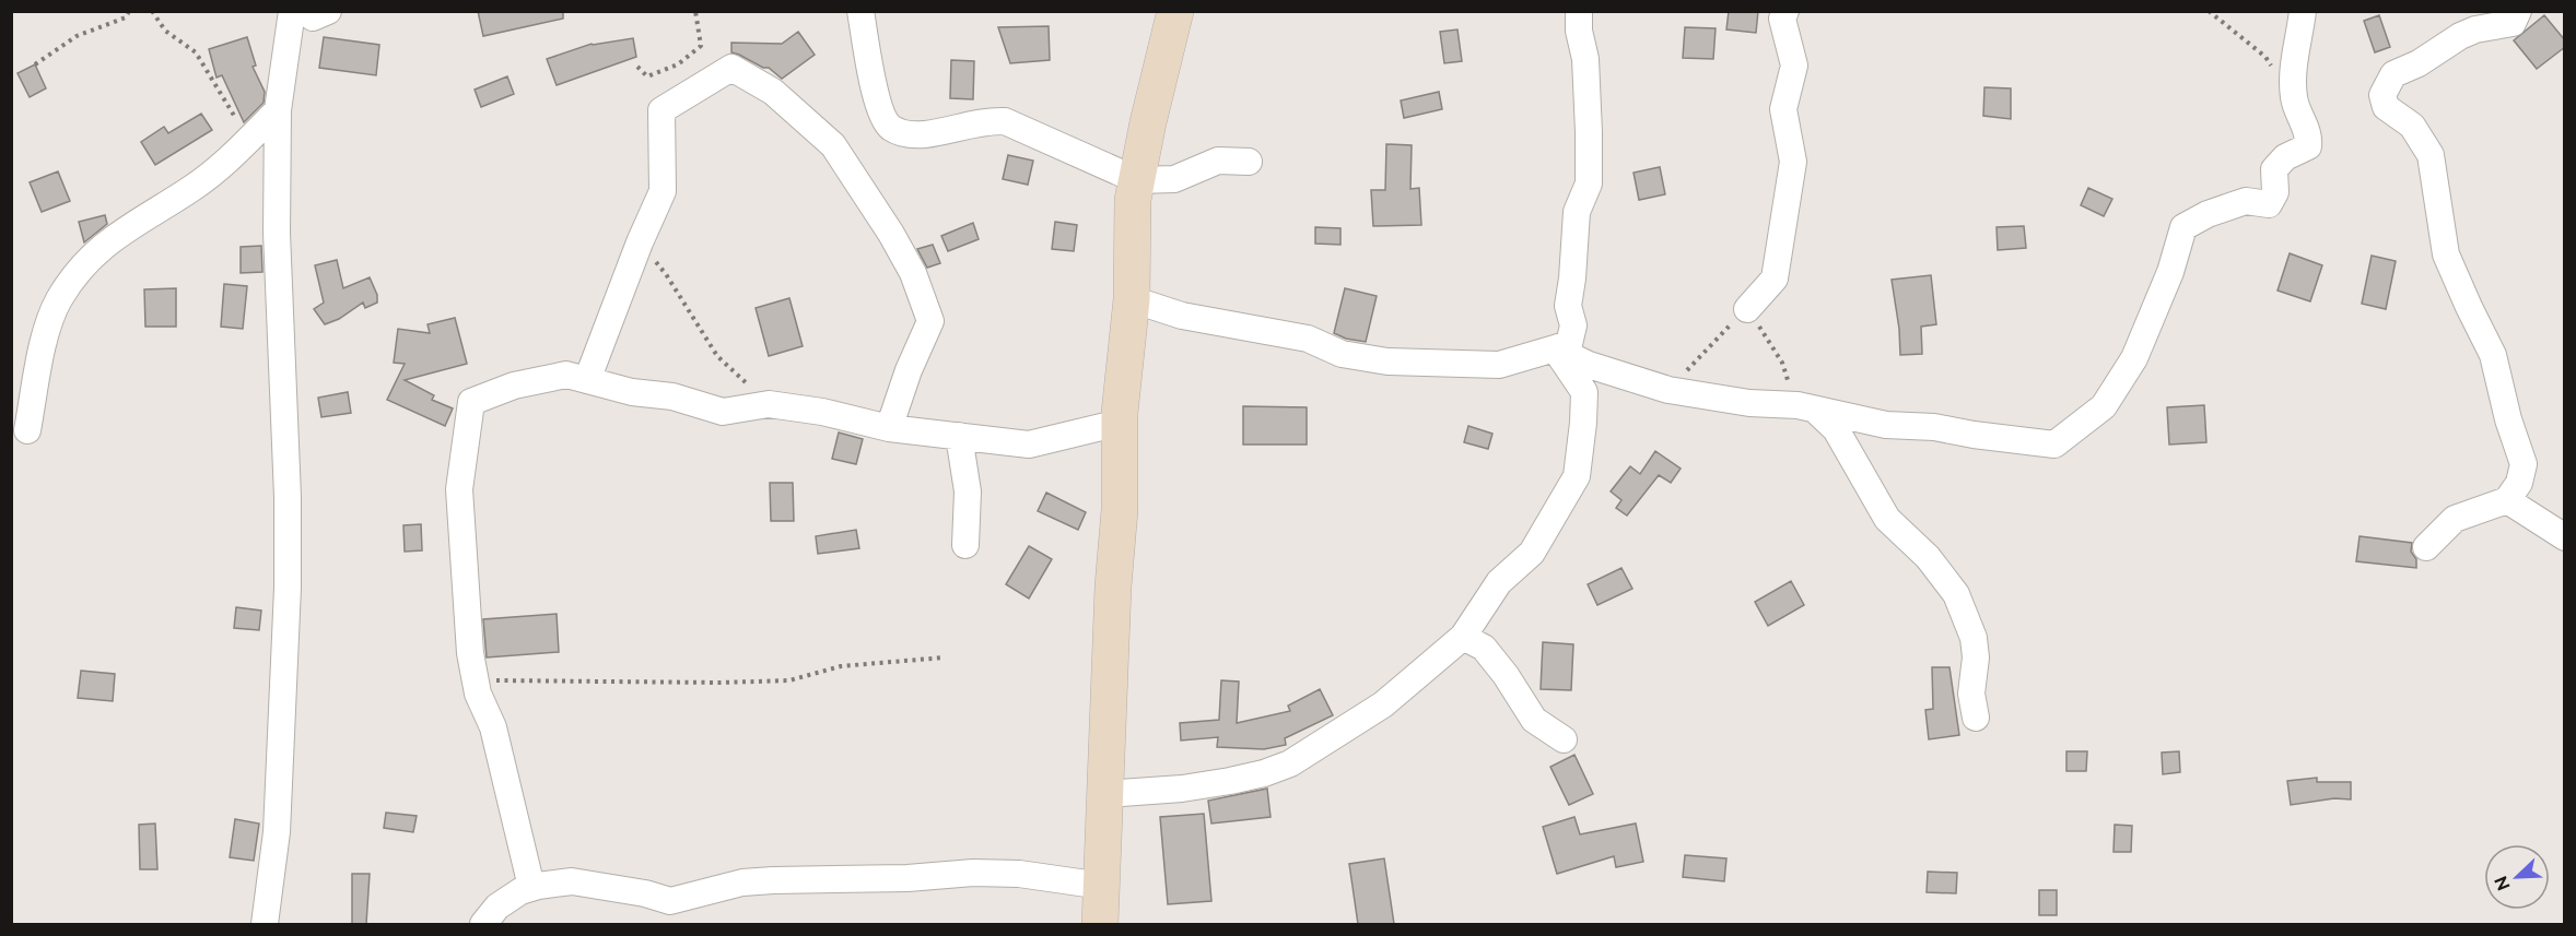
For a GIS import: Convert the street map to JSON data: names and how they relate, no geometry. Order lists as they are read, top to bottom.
{
  "north": "bottom left"
}
